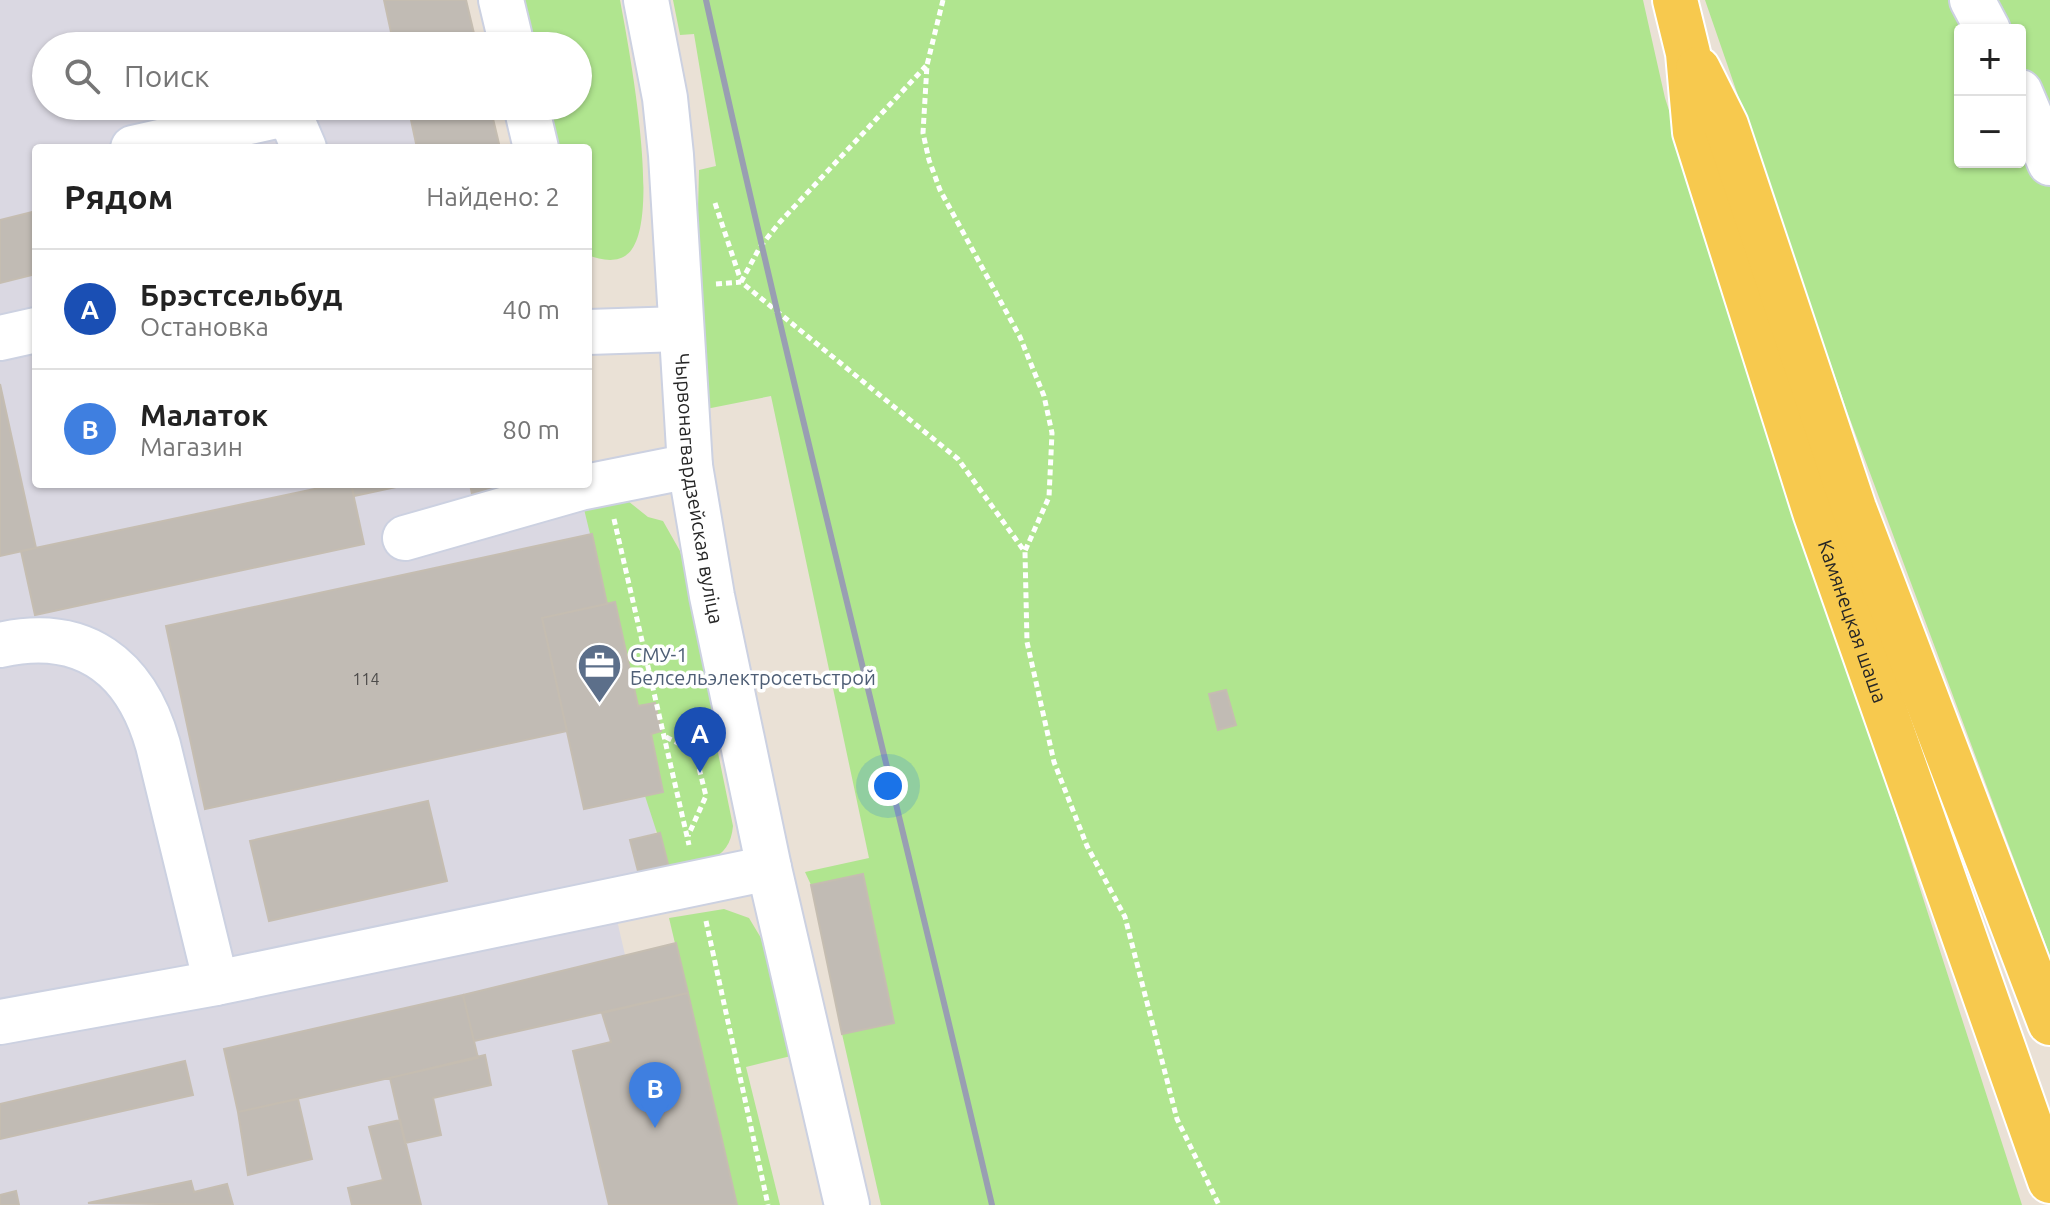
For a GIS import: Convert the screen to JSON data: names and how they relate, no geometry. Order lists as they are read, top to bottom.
{
  "streets": {
    "main road": ["Камянецкая шаша"],
    "street": ["Чырвонагвардзейская вуліца"]
  },
  "places": {
    "office": ["СМУ-1 Белсельэлектросетьстрой"]
  },
  "house_numbers": ["114"],
  "page": {
    "map_buttons": ["+", "−"],
    "search": "Поиск",
    "heading": ["Рядом", "Найдено: 2"],
    "list": [
      {
        "mark": "A",
        "name": "Брэстсельбуд",
        "note": "Остановка",
        "value": "40 m"
      },
      {
        "mark": "B",
        "name": "Малаток",
        "note": "Магазин",
        "value": "80 m"
      }
    ],
    "pins": ["A", "B"]
  }
}
